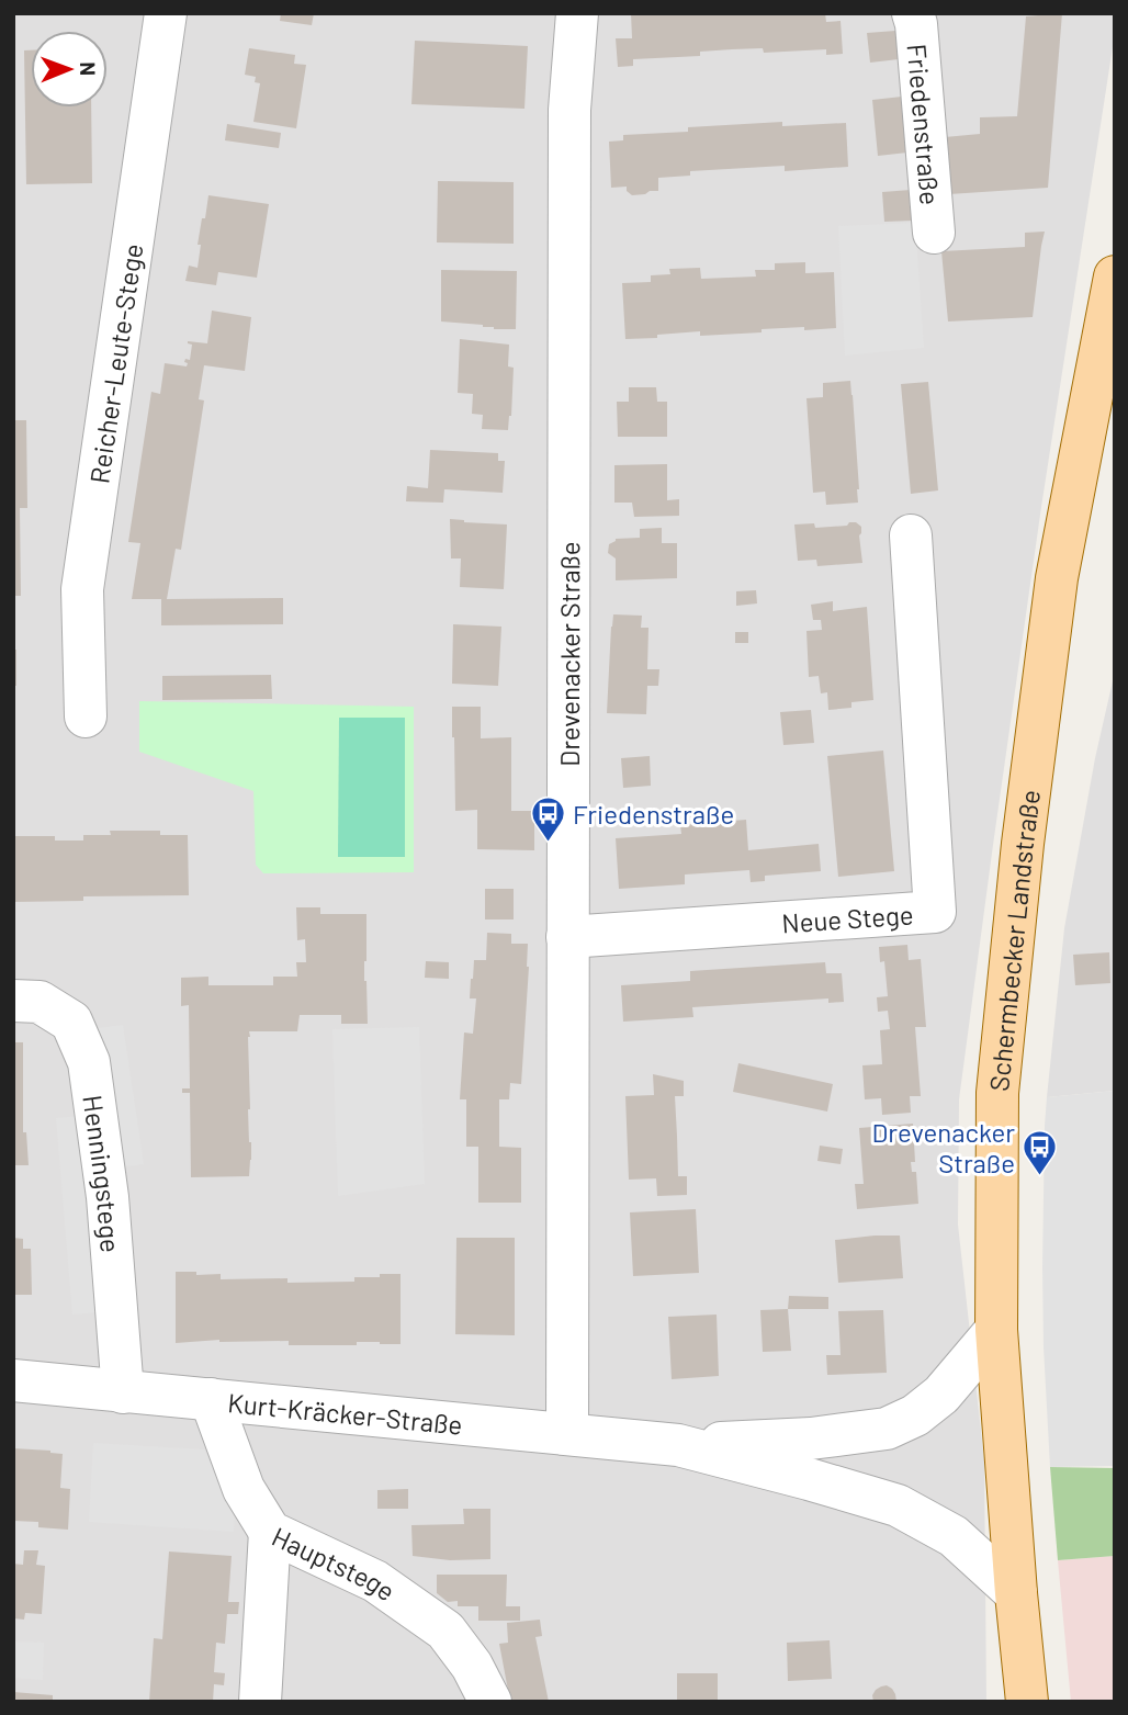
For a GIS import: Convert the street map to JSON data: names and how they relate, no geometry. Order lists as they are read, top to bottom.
{
  "streets": {
    "main road": ["Schermbecker Landstraße"],
    "street": [
      "Friedenstraße",
      "Reicher-Leute-Stege",
      "Drevenacker Straße",
      "Neue Stege",
      "Henningstege",
      "Kurt-Kräcker-Straße",
      "Hauptstege"
    ]
  },
  "crossings": [
    ["Drevenacker Straße", "Neue Stege"],
    ["Drevenacker Straße", "Kurt-Kräcker-Straße"],
    ["Schermbecker Landstraße", "Kurt-Kräcker-Straße"],
    ["Henningstege", "Kurt-Kräcker-Straße"],
    ["Kurt-Kräcker-Straße", "Hauptstege"]
  ],
  "places": {
    "bus stop": ["Friedenstraße", "Drevenacker Straße"]
  },
  "north": "right"
}
